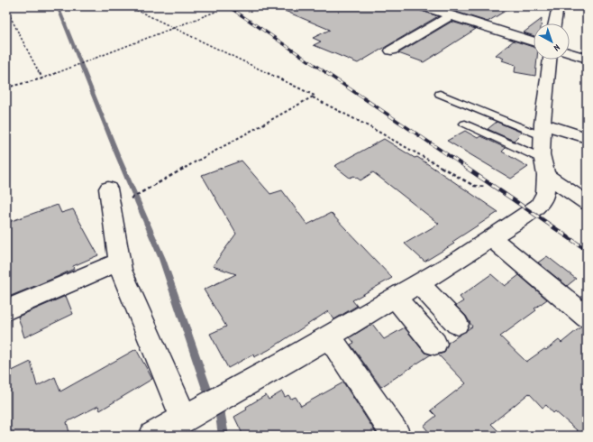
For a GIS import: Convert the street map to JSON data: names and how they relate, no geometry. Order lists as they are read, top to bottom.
{
  "north": "bottom right"
}
